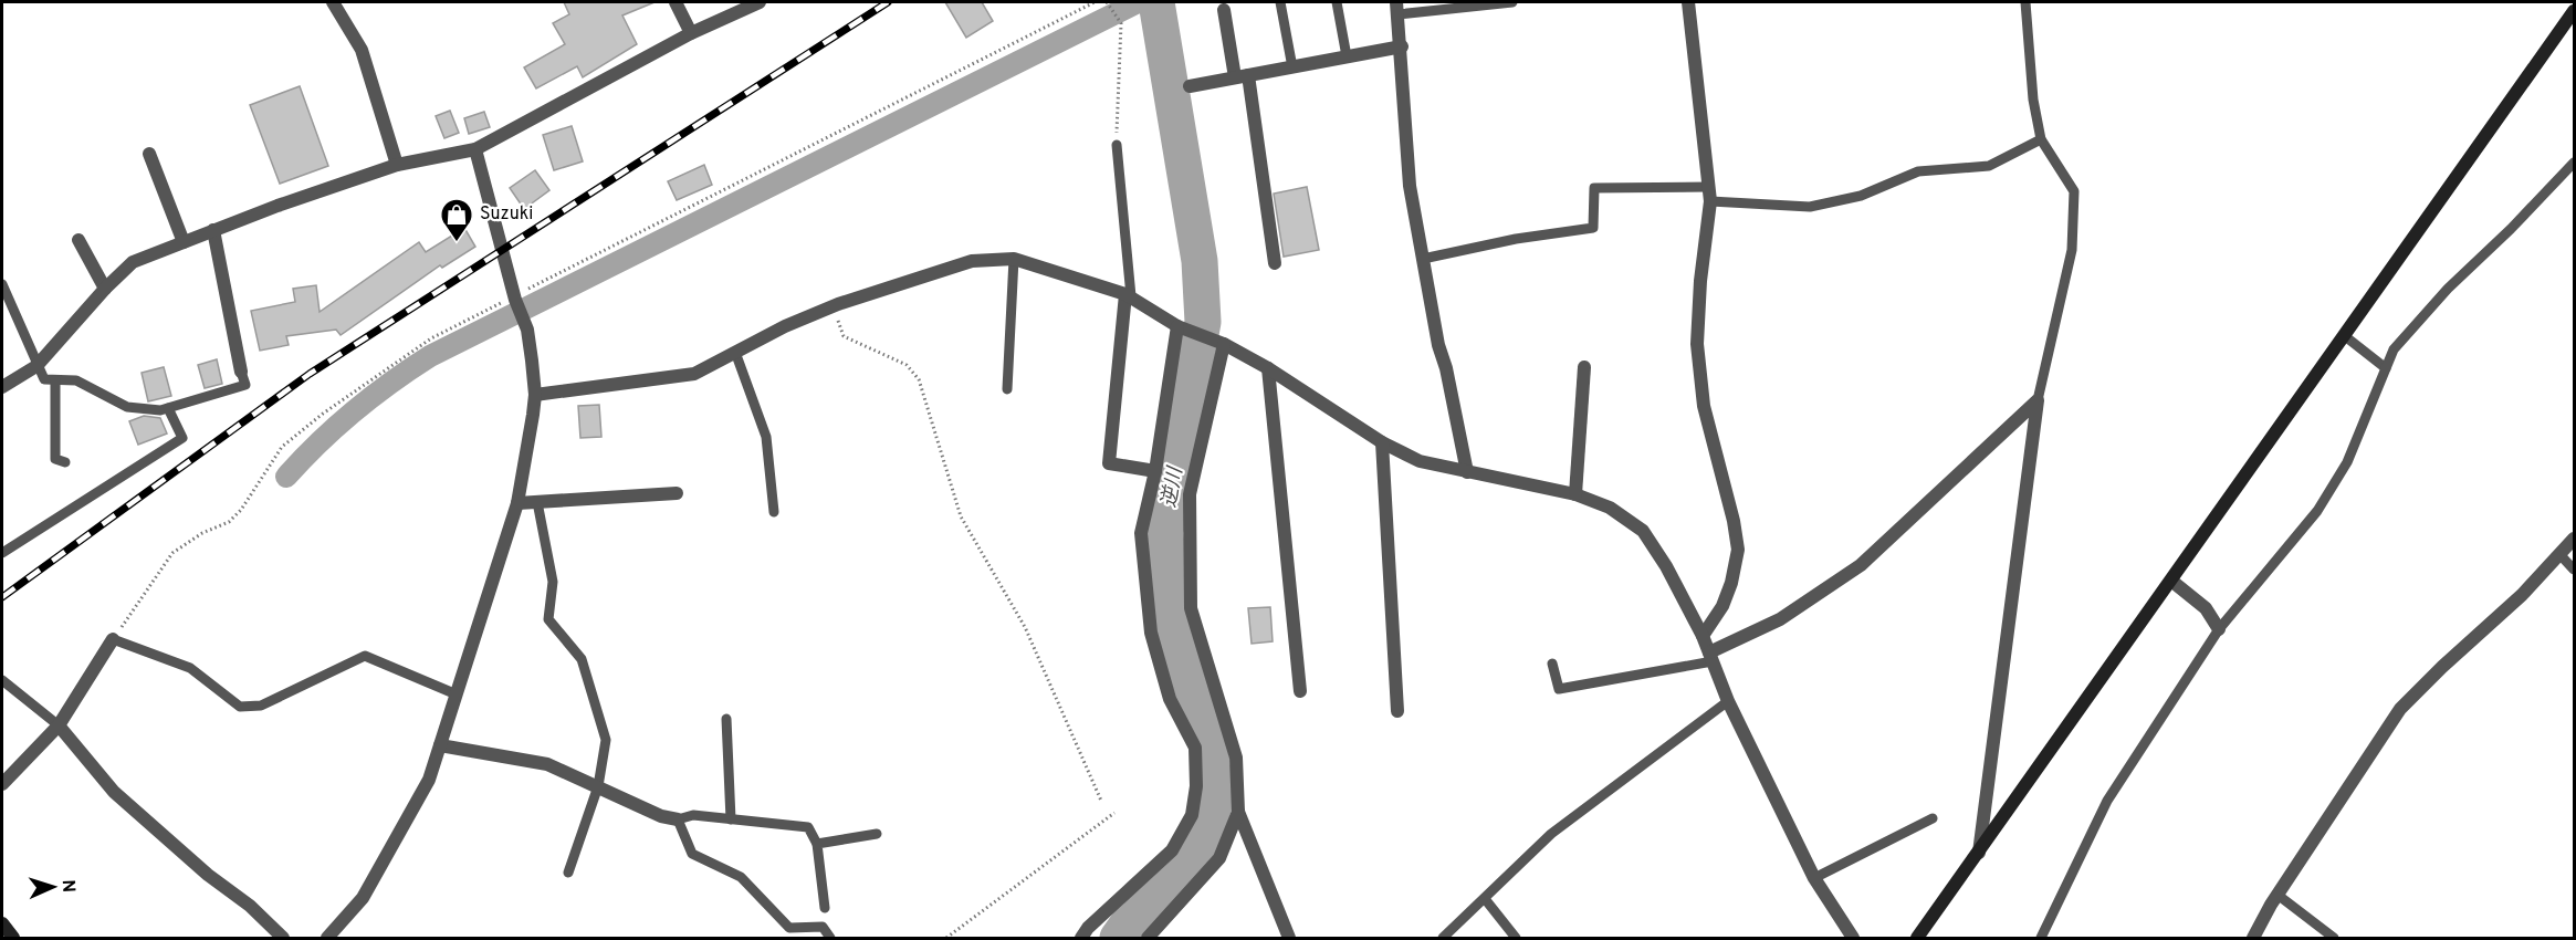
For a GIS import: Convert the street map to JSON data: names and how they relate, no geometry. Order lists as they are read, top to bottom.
{
  "water": ["逆川"],
  "places": {
    "shop": ["Suzuki"]
  },
  "north": "right"
}
